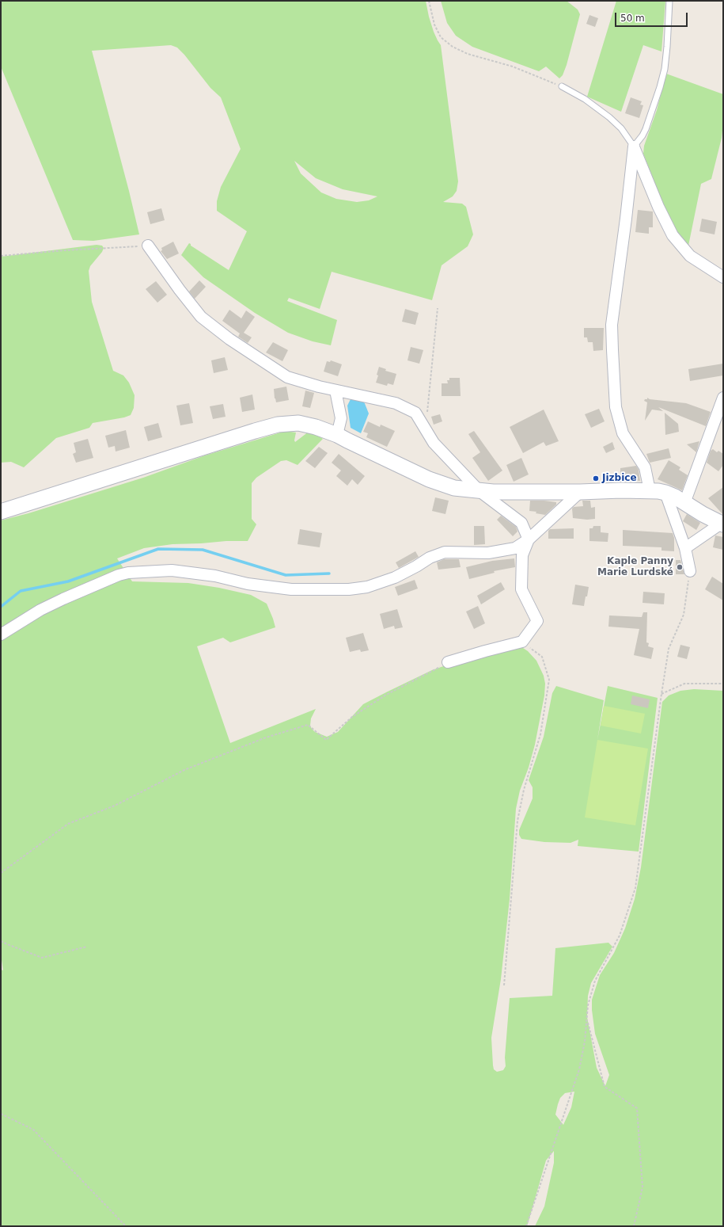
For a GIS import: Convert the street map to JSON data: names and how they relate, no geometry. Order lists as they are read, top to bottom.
{
  "places": ["Jizbice", "Kaple Panny Marie Lurdské"],
  "scale_bar": "50 m"
}
